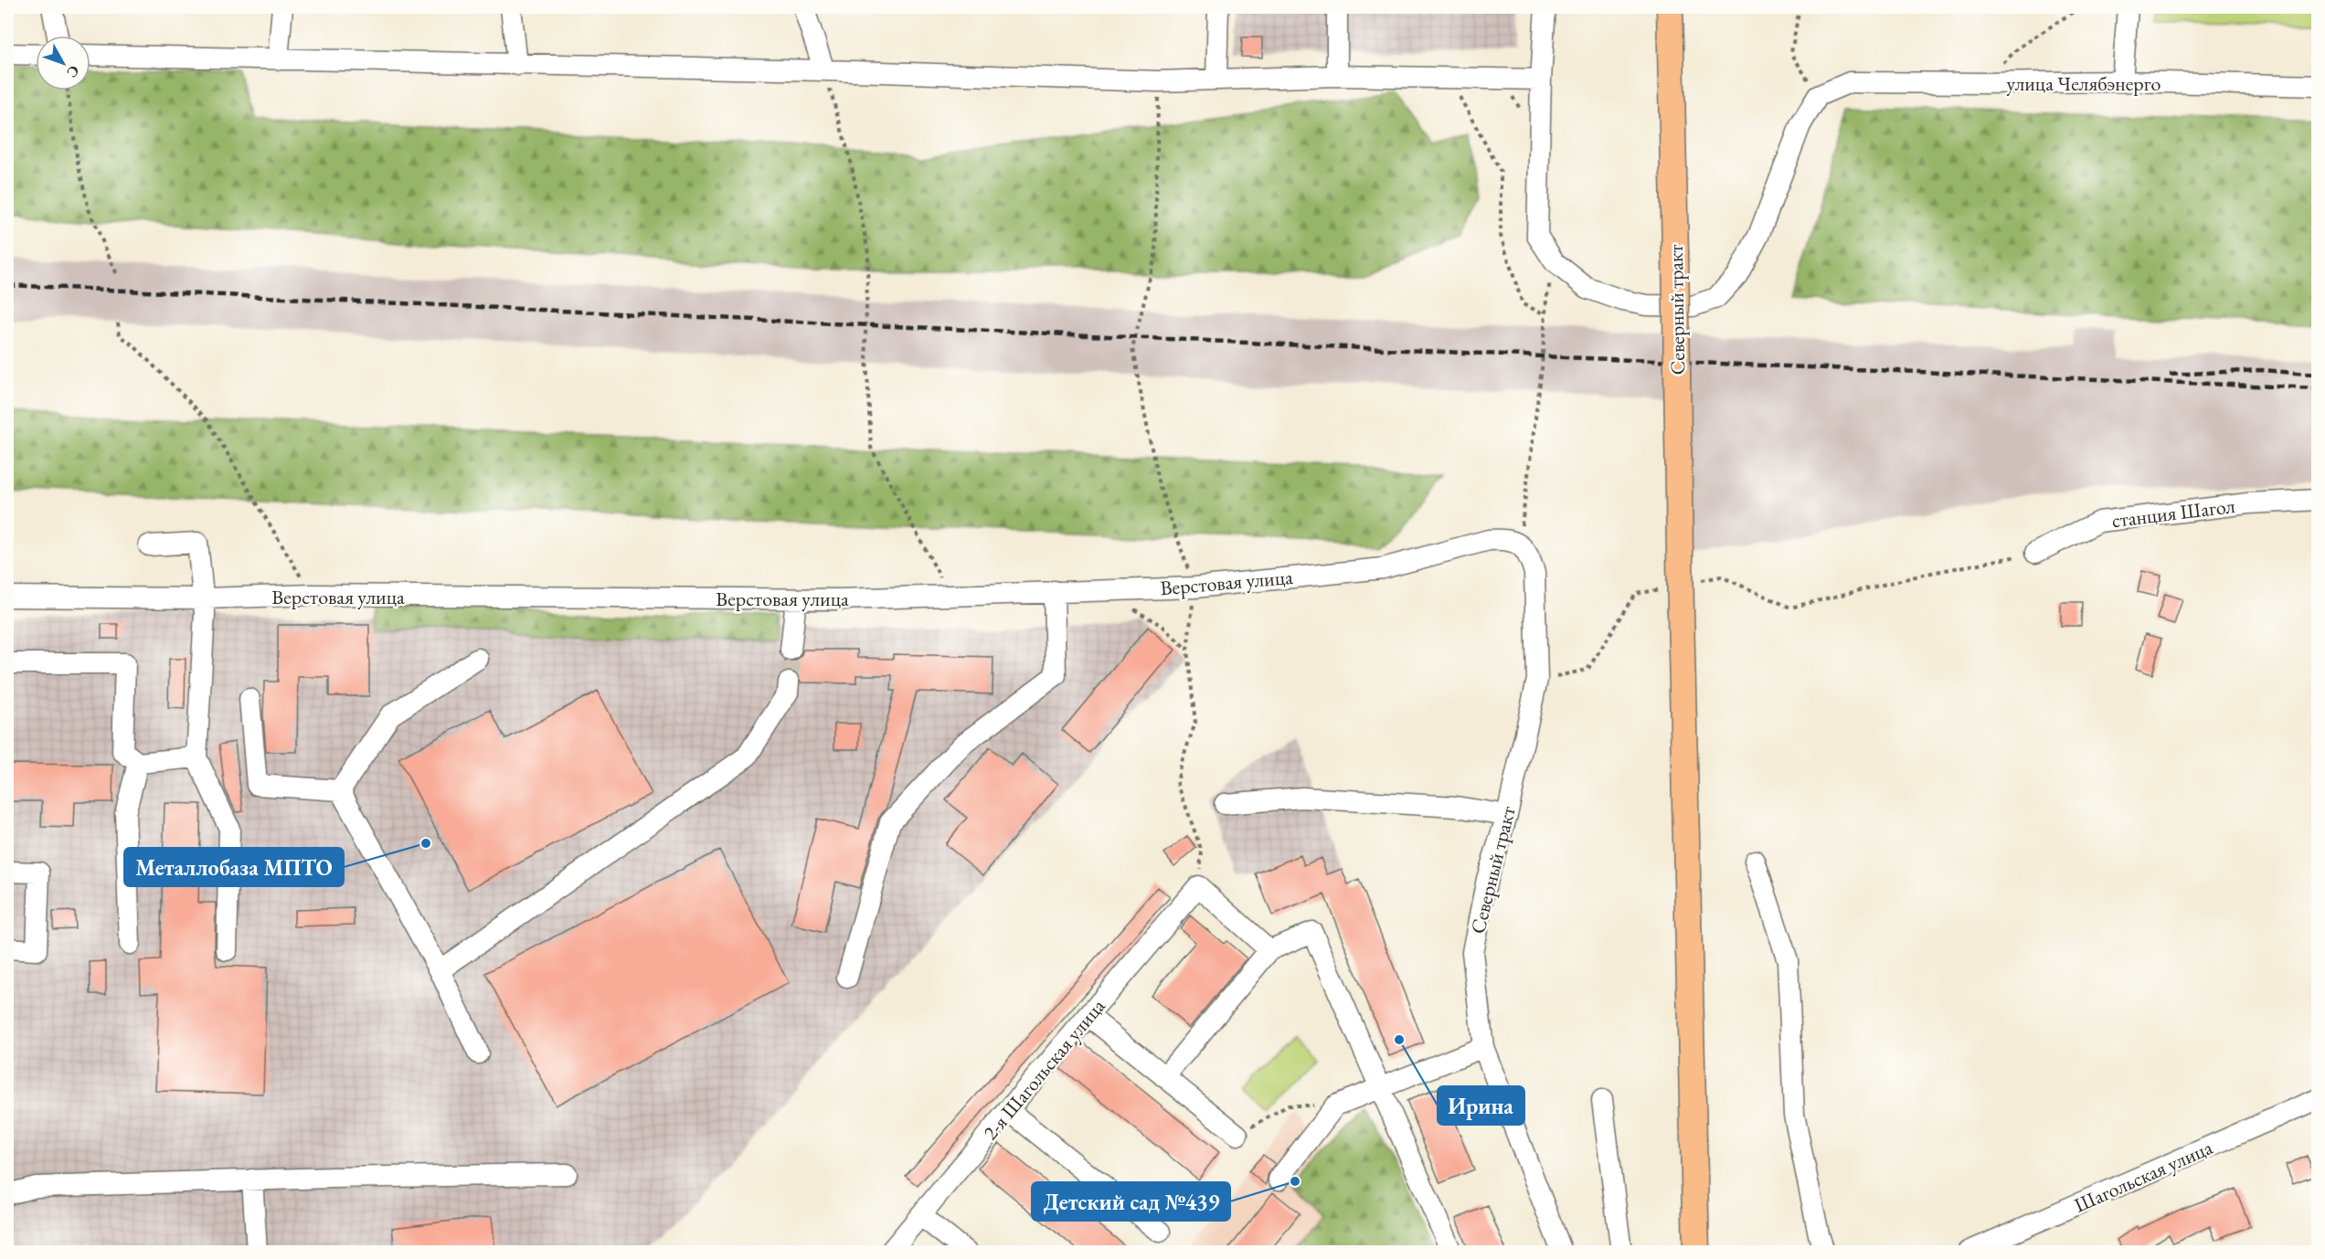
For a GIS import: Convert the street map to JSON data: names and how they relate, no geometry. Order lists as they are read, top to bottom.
{
  "streets": {
    "main road": ["Северный тракт"],
    "street": [
      "улица Челябэнерго",
      "станция Шагол",
      "Верстовая улица",
      "2-я Шагольская улица",
      "Шагольская улица"
    ]
  },
  "crossings": [
    ["Северный тракт", "Верстовая улица"]
  ],
  "places": ["Металлобаза МПТО", "Ирина", "Детский сад №439"],
  "north": "bottom right"
}
